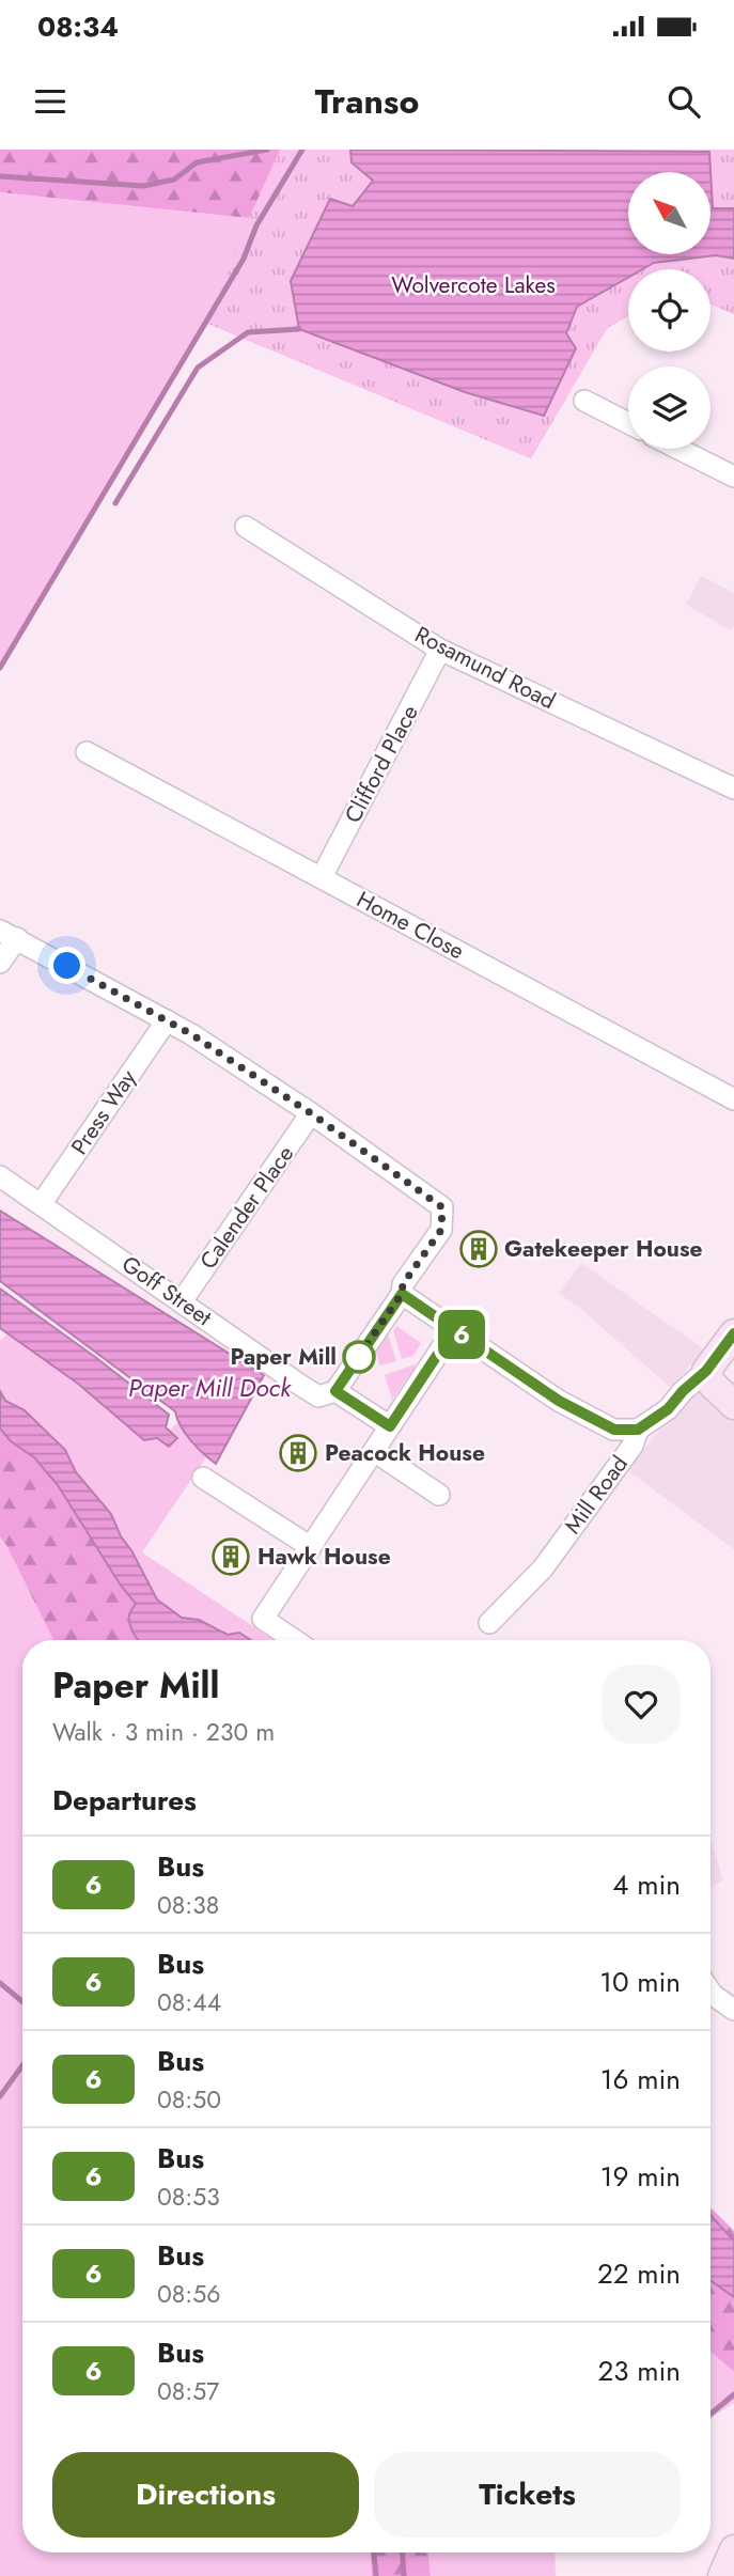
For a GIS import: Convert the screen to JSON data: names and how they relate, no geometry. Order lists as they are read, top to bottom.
{
  "streets": {
    "street": [
      "Rosamund Road",
      "Clifford Place",
      "Home Close",
      "Press Way",
      "Calender Place",
      "Goff Street",
      "Mill Road"
    ]
  },
  "crossings": [
    ["Rosamund Road", "Clifford Place"],
    ["Clifford Place", "Home Close"],
    ["Press Way", "Goff Street"],
    ["Calender Place", "Goff Street"]
  ],
  "water": ["Paper Mill Dock"],
  "parks": ["Wolvercote Lakes"],
  "places": {
    "building": ["Gatekeeper House", "Peacock House", "Hawk House"],
    "other": ["Paper Mill"]
  },
  "lines": ["bus line 6"],
  "north": "top left",
  "page": {
    "status": "08:34",
    "header": "Transo",
    "on_map": "6",
    "heading": [
      ["Paper Mill", "Walk · 3 min · 230 m"],
      "Departures"
    ],
    "list": [
      {
        "mark": "6",
        "name": "Bus",
        "note": "08:38",
        "value": "4 min"
      },
      {
        "mark": "6",
        "name": "Bus",
        "note": "08:44",
        "value": "10 min"
      },
      {
        "mark": "6",
        "name": "Bus",
        "note": "08:50",
        "value": "16 min"
      },
      {
        "mark": "6",
        "name": "Bus",
        "note": "08:53",
        "value": "19 min"
      },
      {
        "mark": "6",
        "name": "Bus",
        "note": "08:56",
        "value": "22 min"
      },
      {
        "mark": "6",
        "name": "Bus",
        "note": "08:57",
        "value": "23 min"
      }
    ],
    "buttons": ["Directions", "Tickets"]
  }
}
